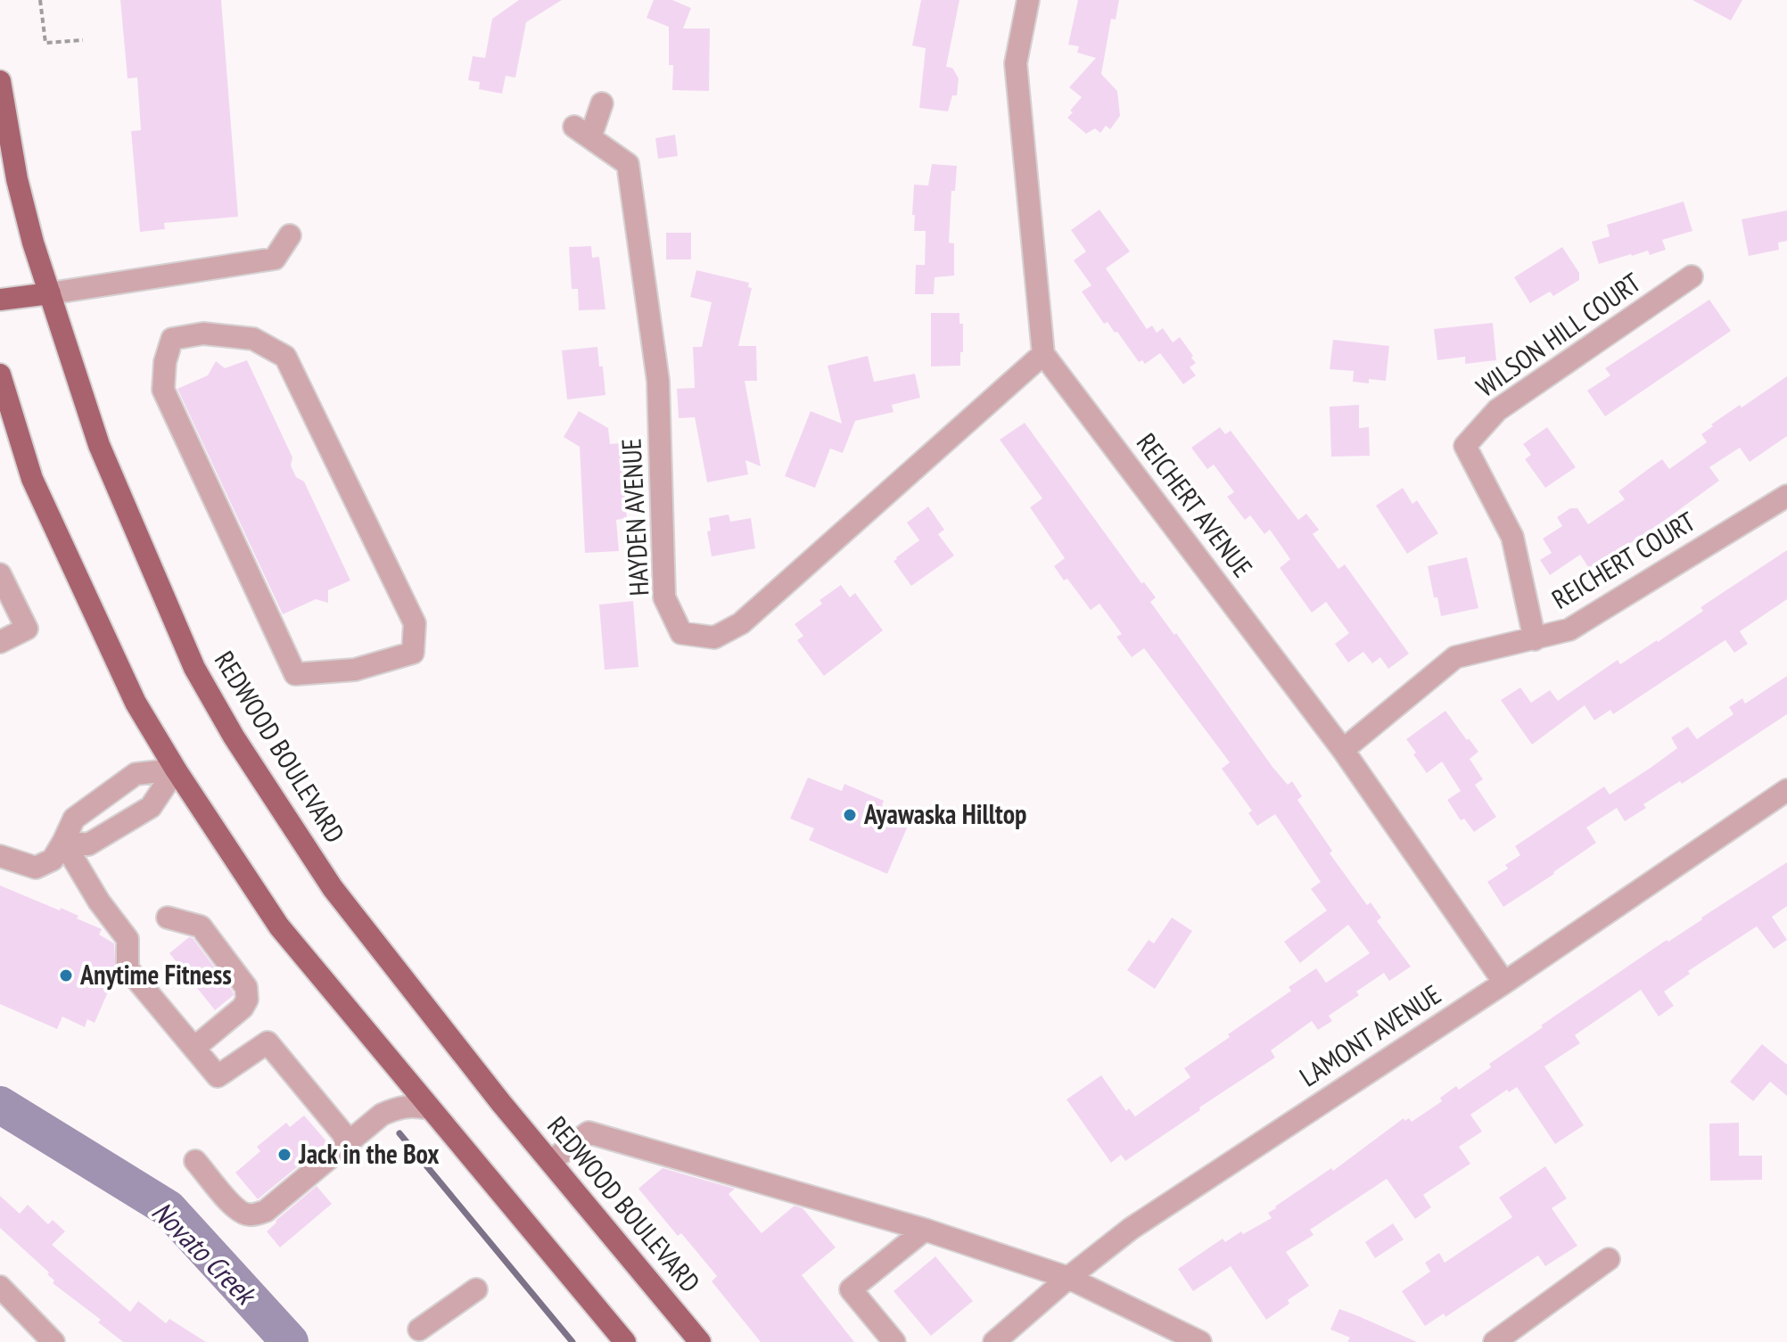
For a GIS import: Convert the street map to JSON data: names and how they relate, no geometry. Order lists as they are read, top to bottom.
{
  "streets": {
    "main road": ["REDWOOD BOULEVARD"],
    "street": [
      "WILSON HILL COURT",
      "REICHERT AVENUE",
      "HAYDEN AVENUE",
      "REICHERT COURT",
      "LAMONT AVENUE"
    ]
  },
  "crossings": [
    ["WILSON HILL COURT", "REICHERT COURT"],
    ["REICHERT AVENUE", "HAYDEN AVENUE"],
    ["REICHERT AVENUE", "REICHERT COURT"],
    ["REICHERT AVENUE", "LAMONT AVENUE"]
  ],
  "water": ["Novato Creek"],
  "places": ["Ayawaska Hilltop", "Anytime Fitness", "Jack in the Box"]
}
